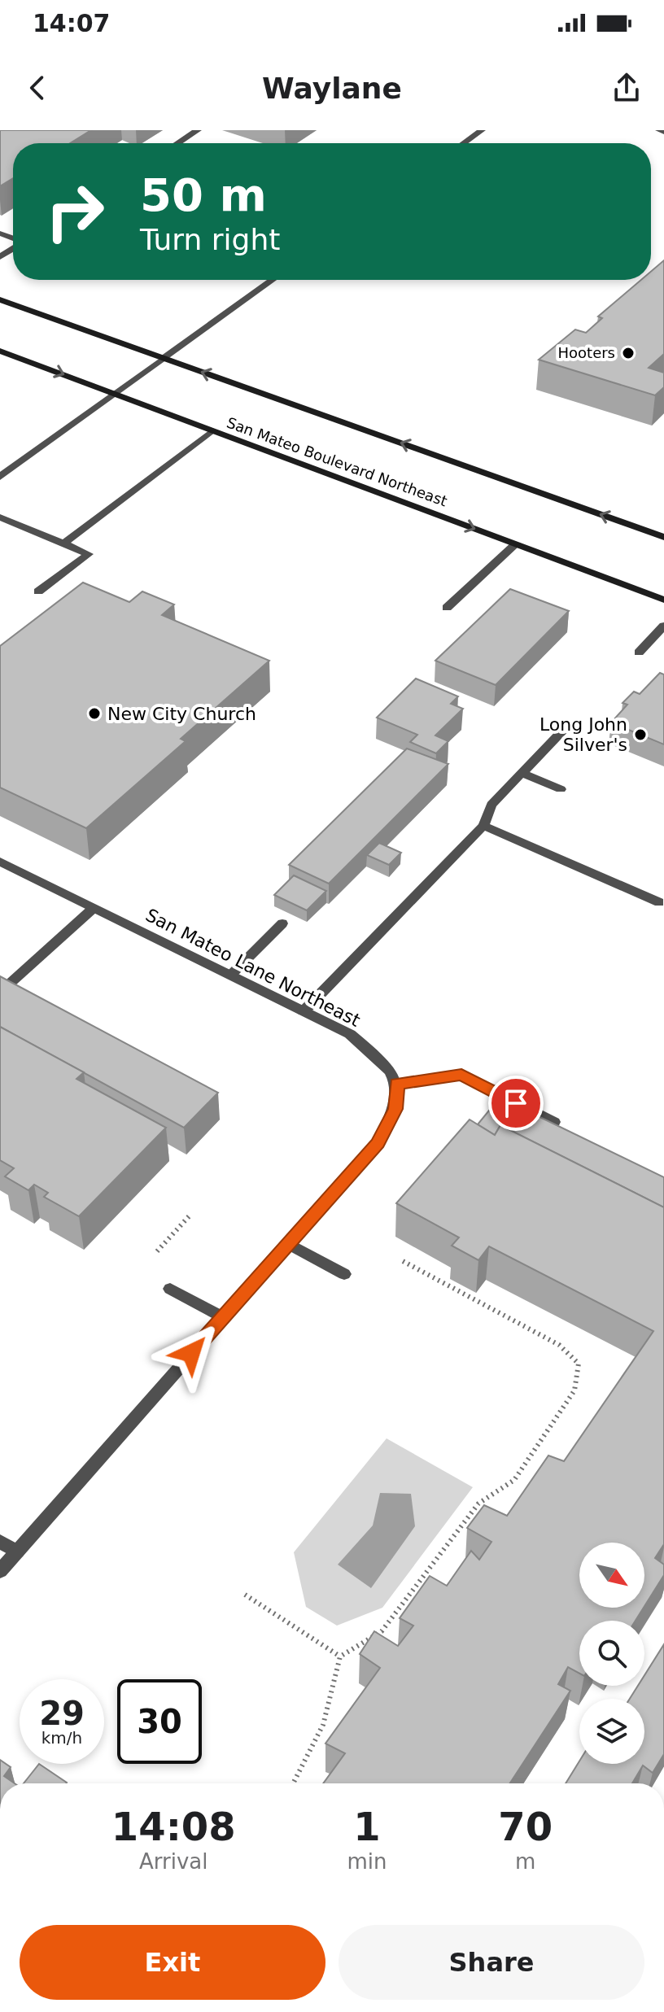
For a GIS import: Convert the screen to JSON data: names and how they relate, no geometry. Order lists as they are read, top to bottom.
{
  "streets": {
    "main road": ["San Mateo Boulevard Northeast"],
    "street": ["San Mateo Lane Northeast"]
  },
  "places": ["Hooters", "New City Church", "Long John Silver's"],
  "north": "bottom right",
  "page": {
    "status": "14:07",
    "header": "Waylane",
    "turn": ["50 m", "Turn right"],
    "speed": "29 km/h",
    "limit": "30",
    "eta": [
      "14:08",
      "Arrival",
      "1",
      "min",
      "70",
      "m"
    ],
    "buttons": ["Exit", "Share"]
  }
}
